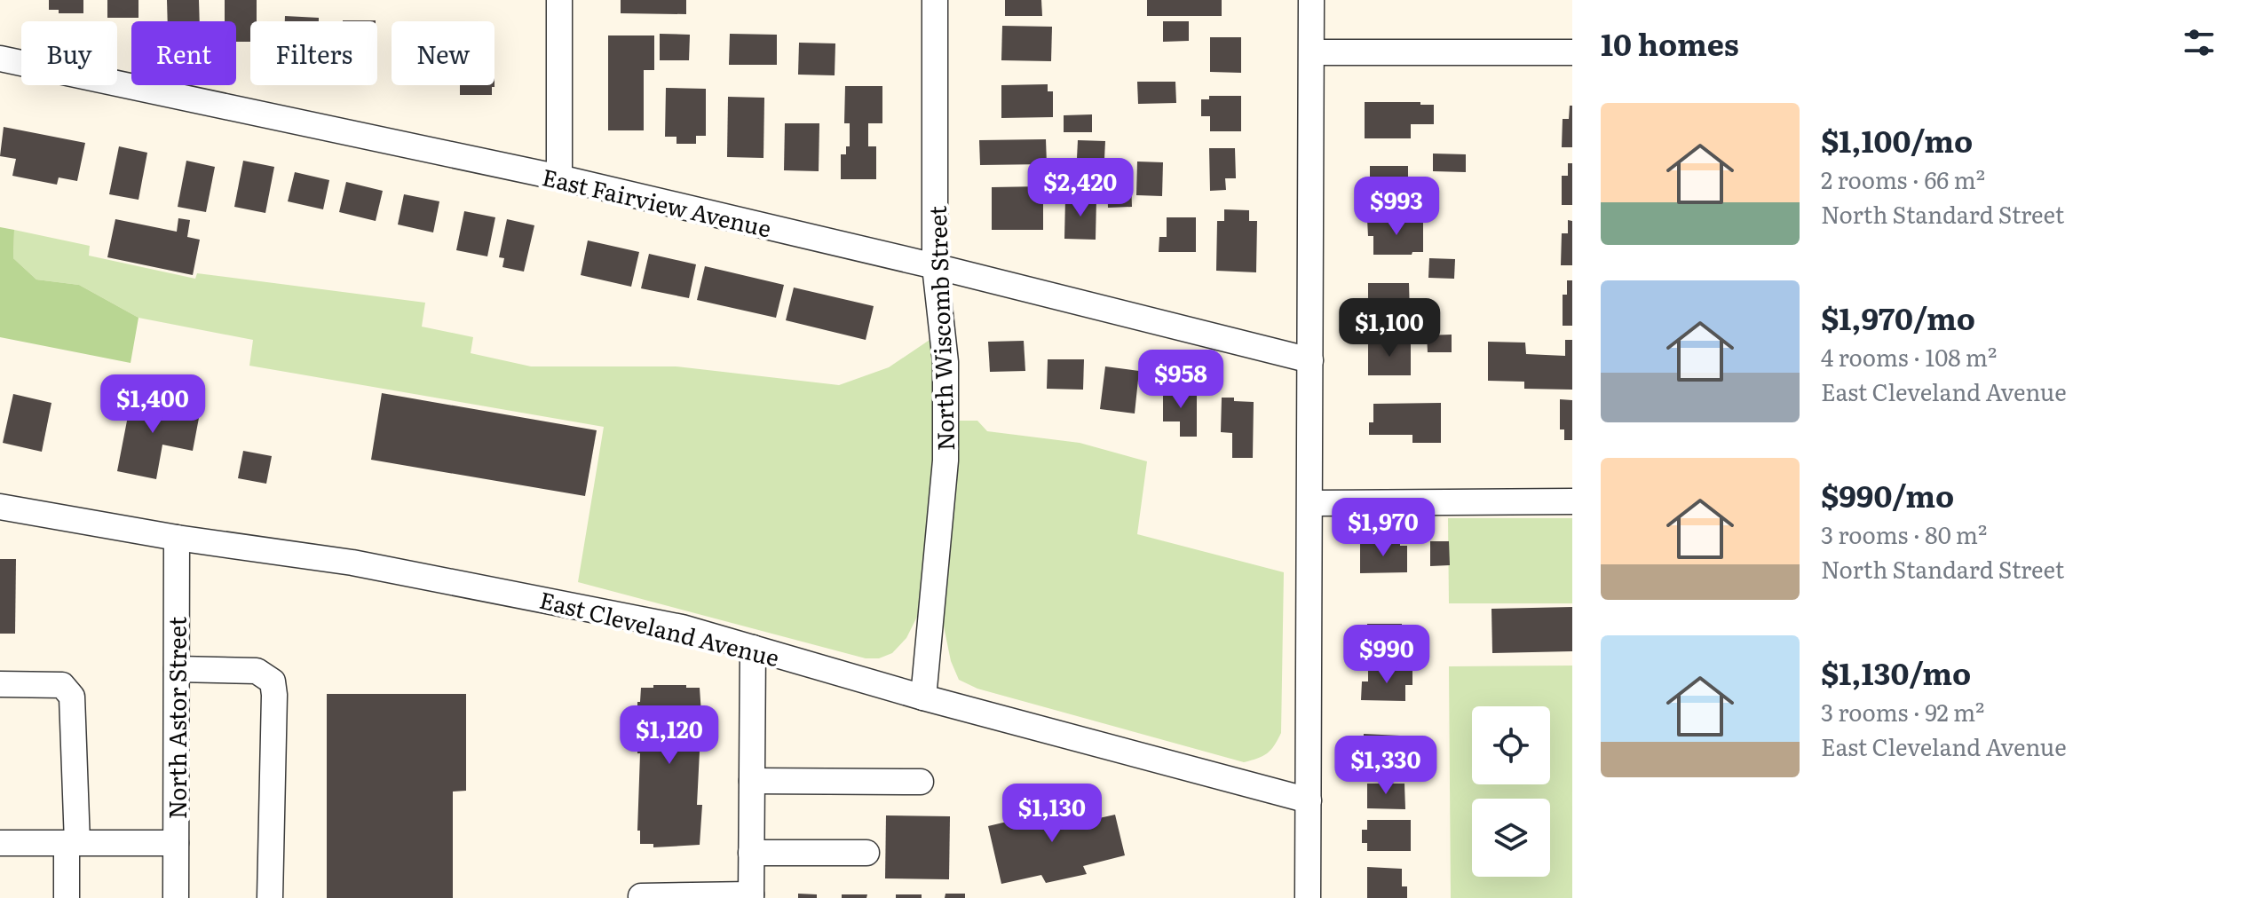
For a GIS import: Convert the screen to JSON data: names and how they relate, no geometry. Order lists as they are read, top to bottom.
{
  "streets": {
    "street": [
      "East Fairview Avenue",
      "North Wiscomb Street",
      "East Cleveland Avenue",
      "North Astor Street"
    ]
  },
  "crossings": [
    ["East Fairview Avenue", "North Wiscomb Street"],
    ["North Wiscomb Street", "East Cleveland Avenue"],
    ["East Cleveland Avenue", "North Astor Street"]
  ],
  "page": {
    "heading": "10 homes",
    "chip": [
      "Buy",
      "Rent",
      "Filters",
      "New"
    ],
    "list": [
      {
        "name": "$1,100/mo",
        "note": "2 rooms · 66 m² · North Standard Street"
      },
      {
        "name": "$1,970/mo",
        "note": "4 rooms · 108 m² · East Cleveland Avenue"
      },
      {
        "name": "$990/mo",
        "note": "3 rooms · 80 m² · North Standard Street"
      },
      {
        "name": "$1,130/mo",
        "note": "3 rooms · 92 m² · East Cleveland Avenue"
      }
    ],
    "price": [
      "$2,420",
      "$993",
      "$1,100",
      "$958",
      "$1,400",
      "$1,970",
      "$990",
      "$1,120",
      "$1,330",
      "$1,130"
    ]
  }
}
